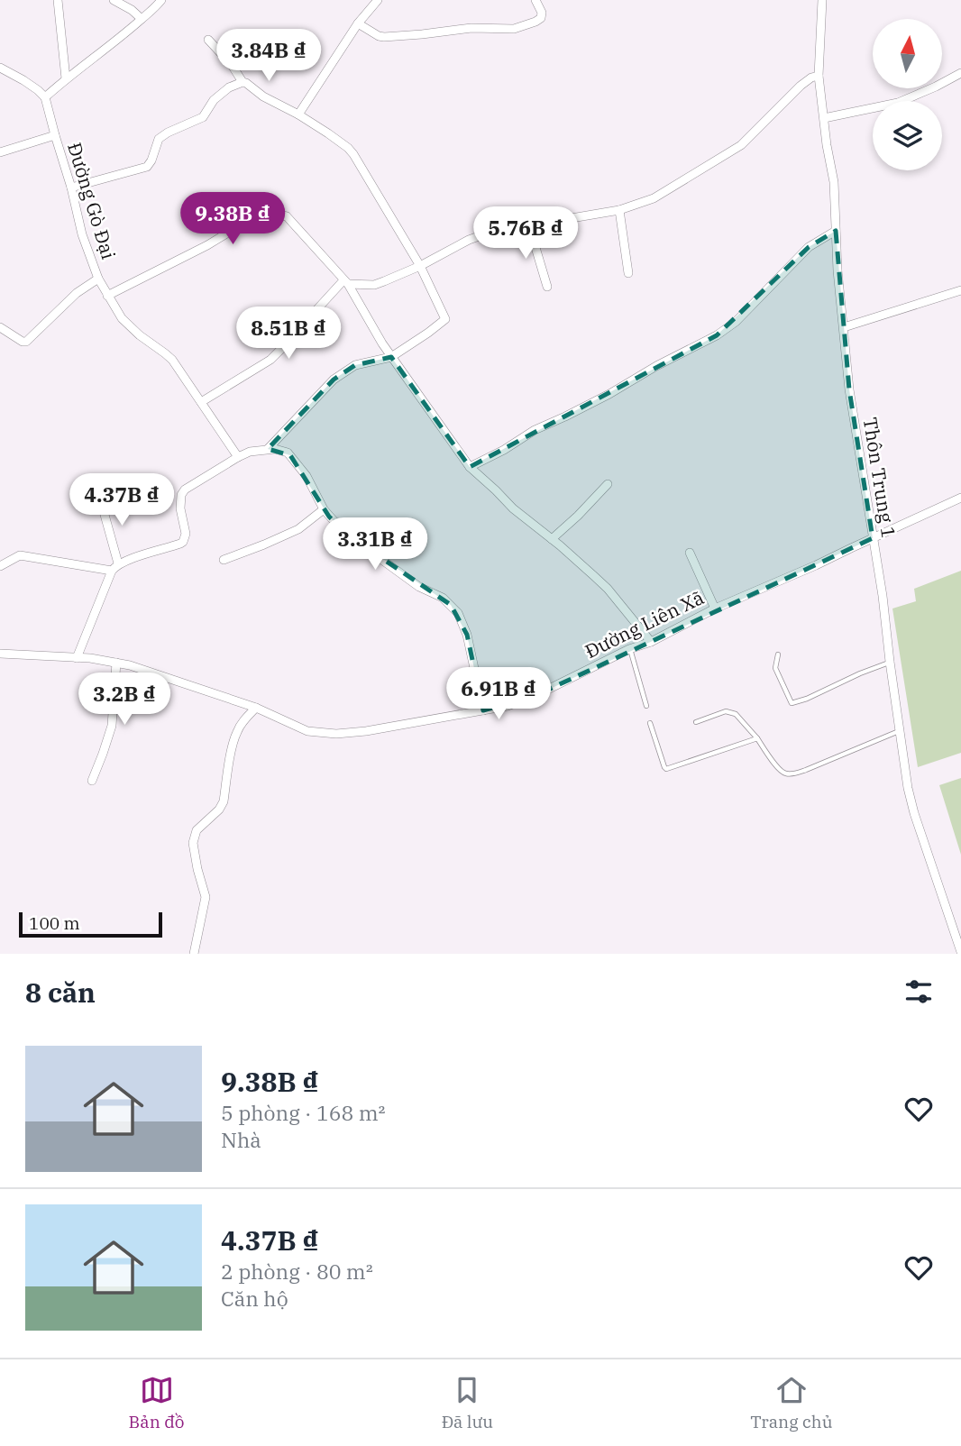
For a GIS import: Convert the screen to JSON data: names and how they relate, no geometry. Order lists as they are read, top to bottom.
{
  "streets": {
    "street": ["Đường Gò Đại", "Thôn Trung 1", "Đường Liên Xã"]
  },
  "crossings": [
    ["Thôn Trung 1", "Đường Liên Xã"]
  ],
  "scale_bar": "100 m",
  "north": "top",
  "page": {
    "price": [
      "3.84B ₫",
      "9.38B ₫",
      "5.76B ₫",
      "8.51B ₫",
      "4.37B ₫",
      "3.31B ₫",
      "6.91B ₫",
      "3.2B ₫"
    ],
    "scale": "100 m",
    "heading": "8 căn",
    "list": [
      {
        "name": "9.38B ₫",
        "note": "5 phòng · 168 m² · Nhà"
      },
      {
        "name": "4.37B ₫",
        "note": "2 phòng · 80 m² · Căn hộ"
      }
    ],
    "tabs": ["Bản đồ", "Đã lưu", "Trang chủ"]
  }
}
